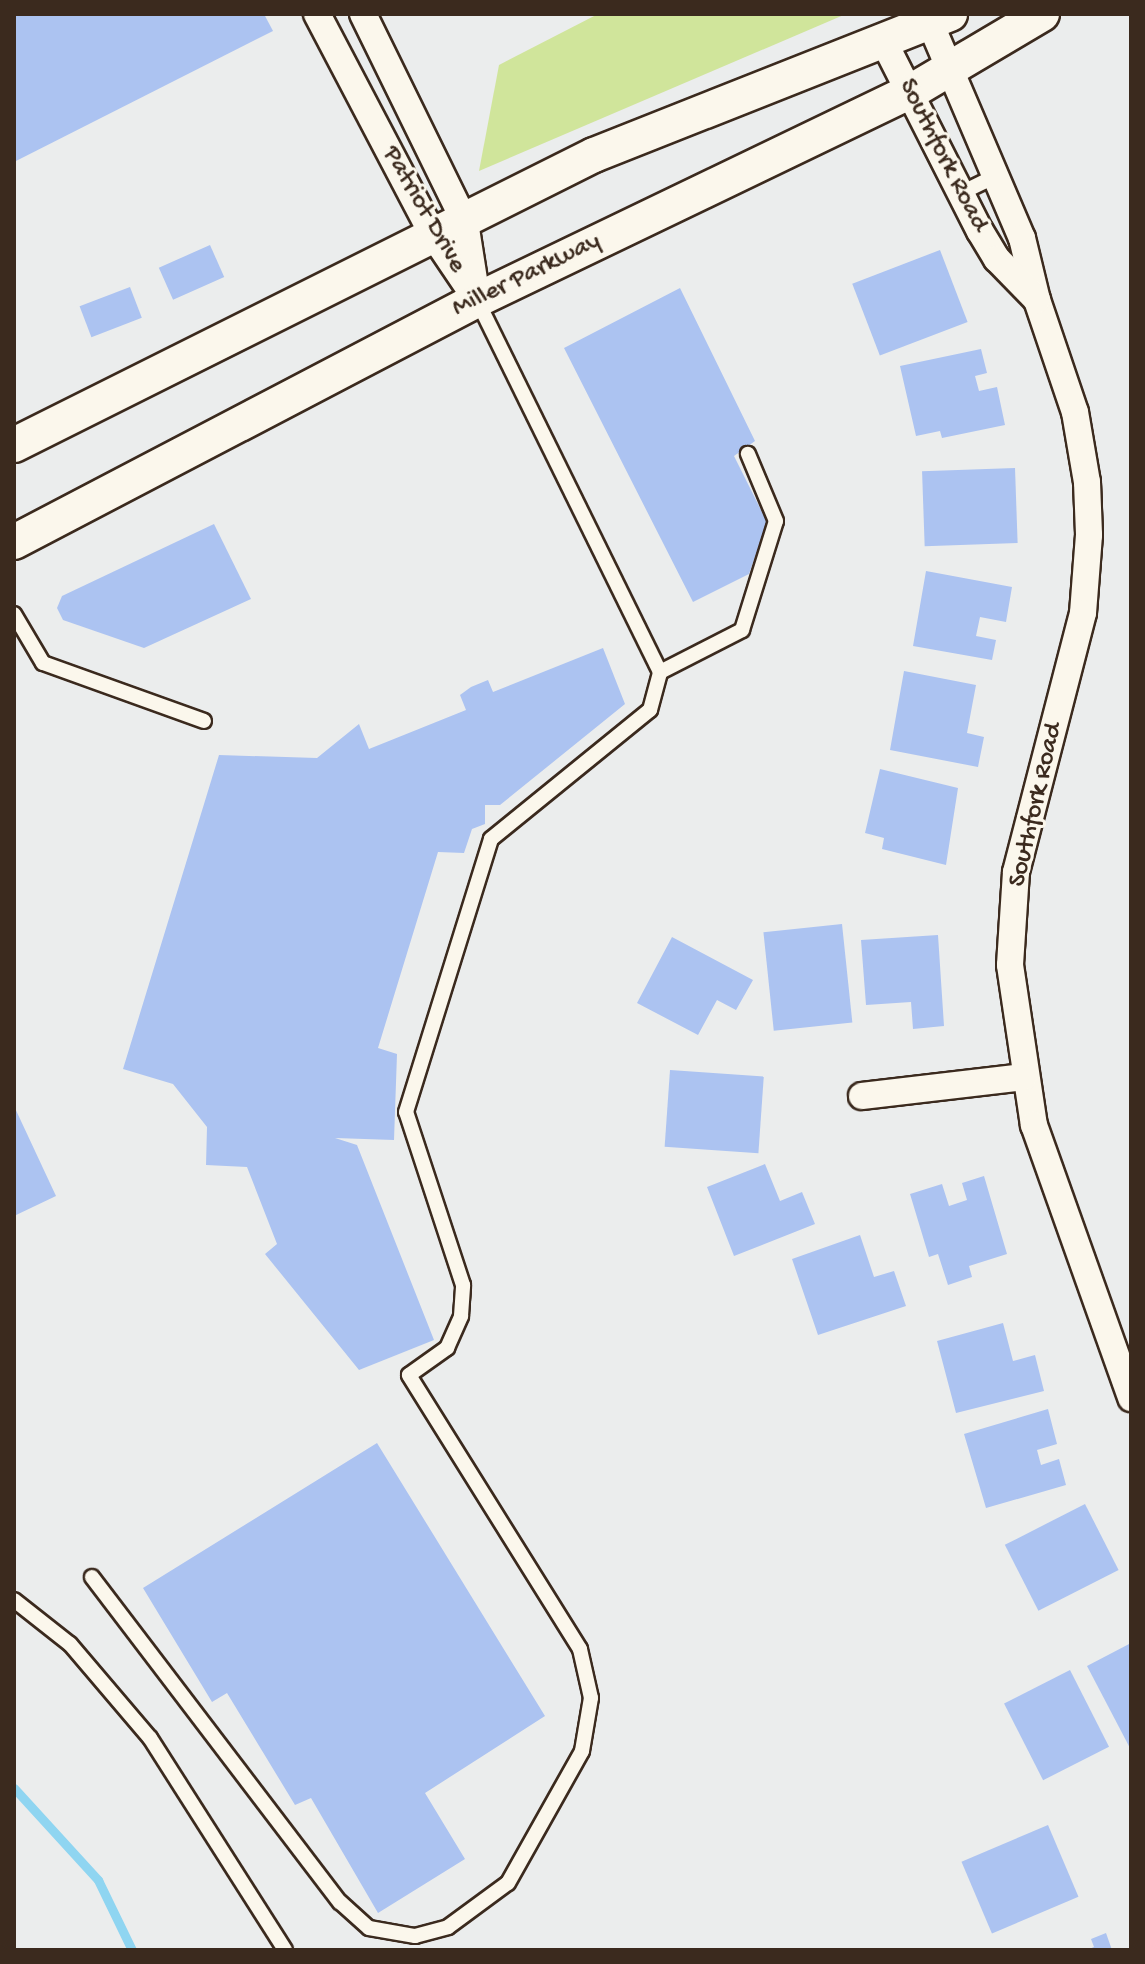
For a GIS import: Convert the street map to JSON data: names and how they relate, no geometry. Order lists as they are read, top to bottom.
{
  "streets": {
    "street": ["Southfork Road", "Patriot Drive", "Miller Parkway"]
  },
  "crossings": [
    ["Southfork Road", "Miller Parkway"],
    ["Patriot Drive", "Miller Parkway"]
  ]
}
